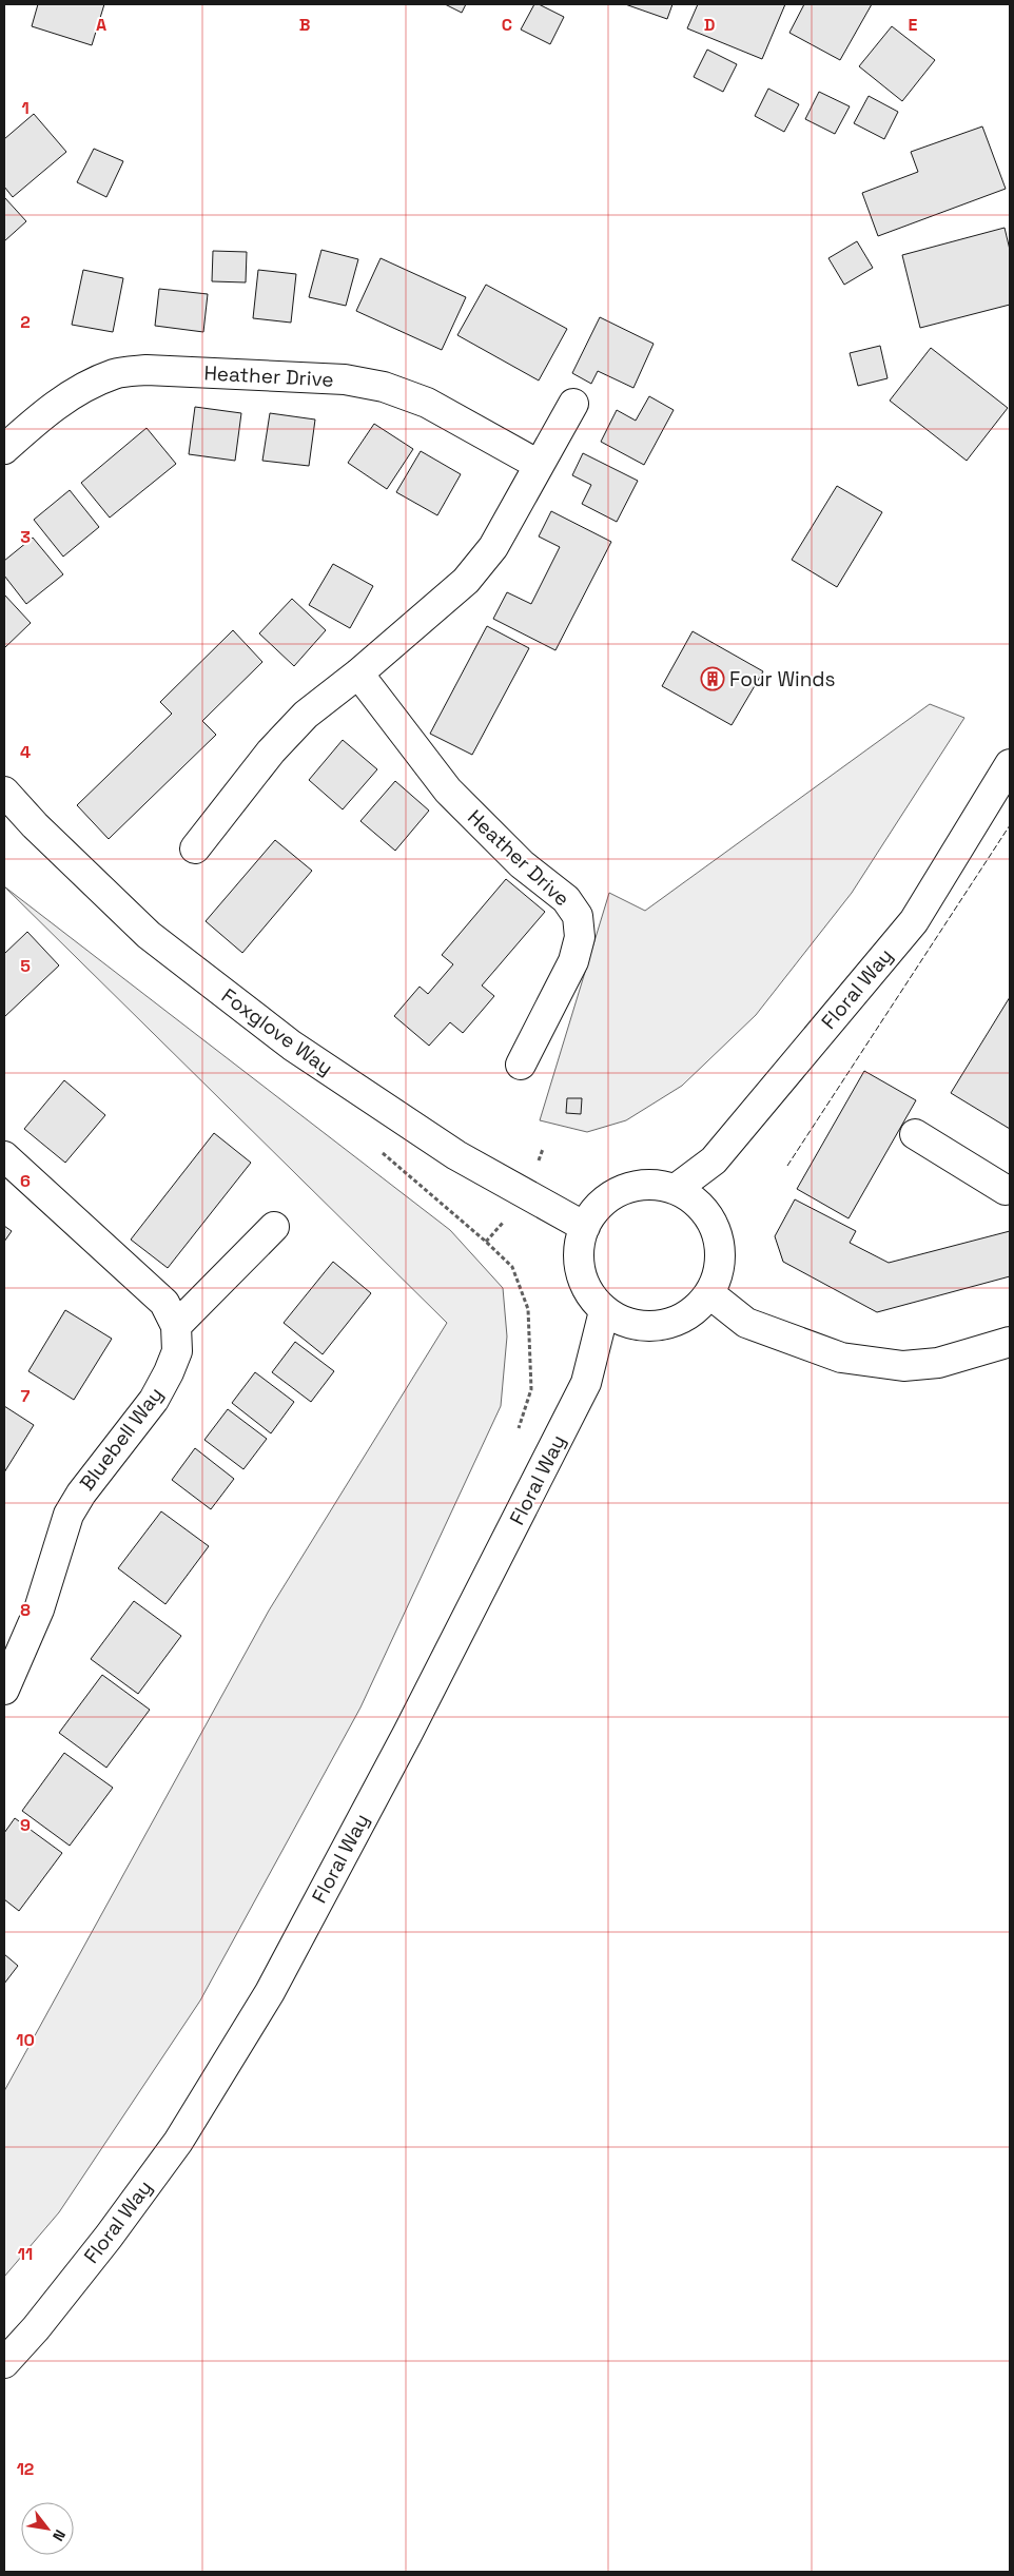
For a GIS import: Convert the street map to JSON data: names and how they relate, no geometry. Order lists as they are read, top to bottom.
{
  "streets": {
    "street": [
      "Heather Drive",
      "Floral Way",
      "Foxglove Way",
      "Bluebell Way"
    ]
  },
  "crossings": [
    ["Floral Way", "Foxglove Way"]
  ],
  "places": {
    "building": ["Four Winds"]
  },
  "north": "bottom right",
  "grid": {
    "columns": [
      "A",
      "B",
      "C",
      "D",
      "E"
    ],
    "rows": [
      "1",
      "2",
      "3",
      "4",
      "5",
      "6",
      "7",
      "8",
      "9",
      "10",
      "11",
      "12"
    ]
  }
}
